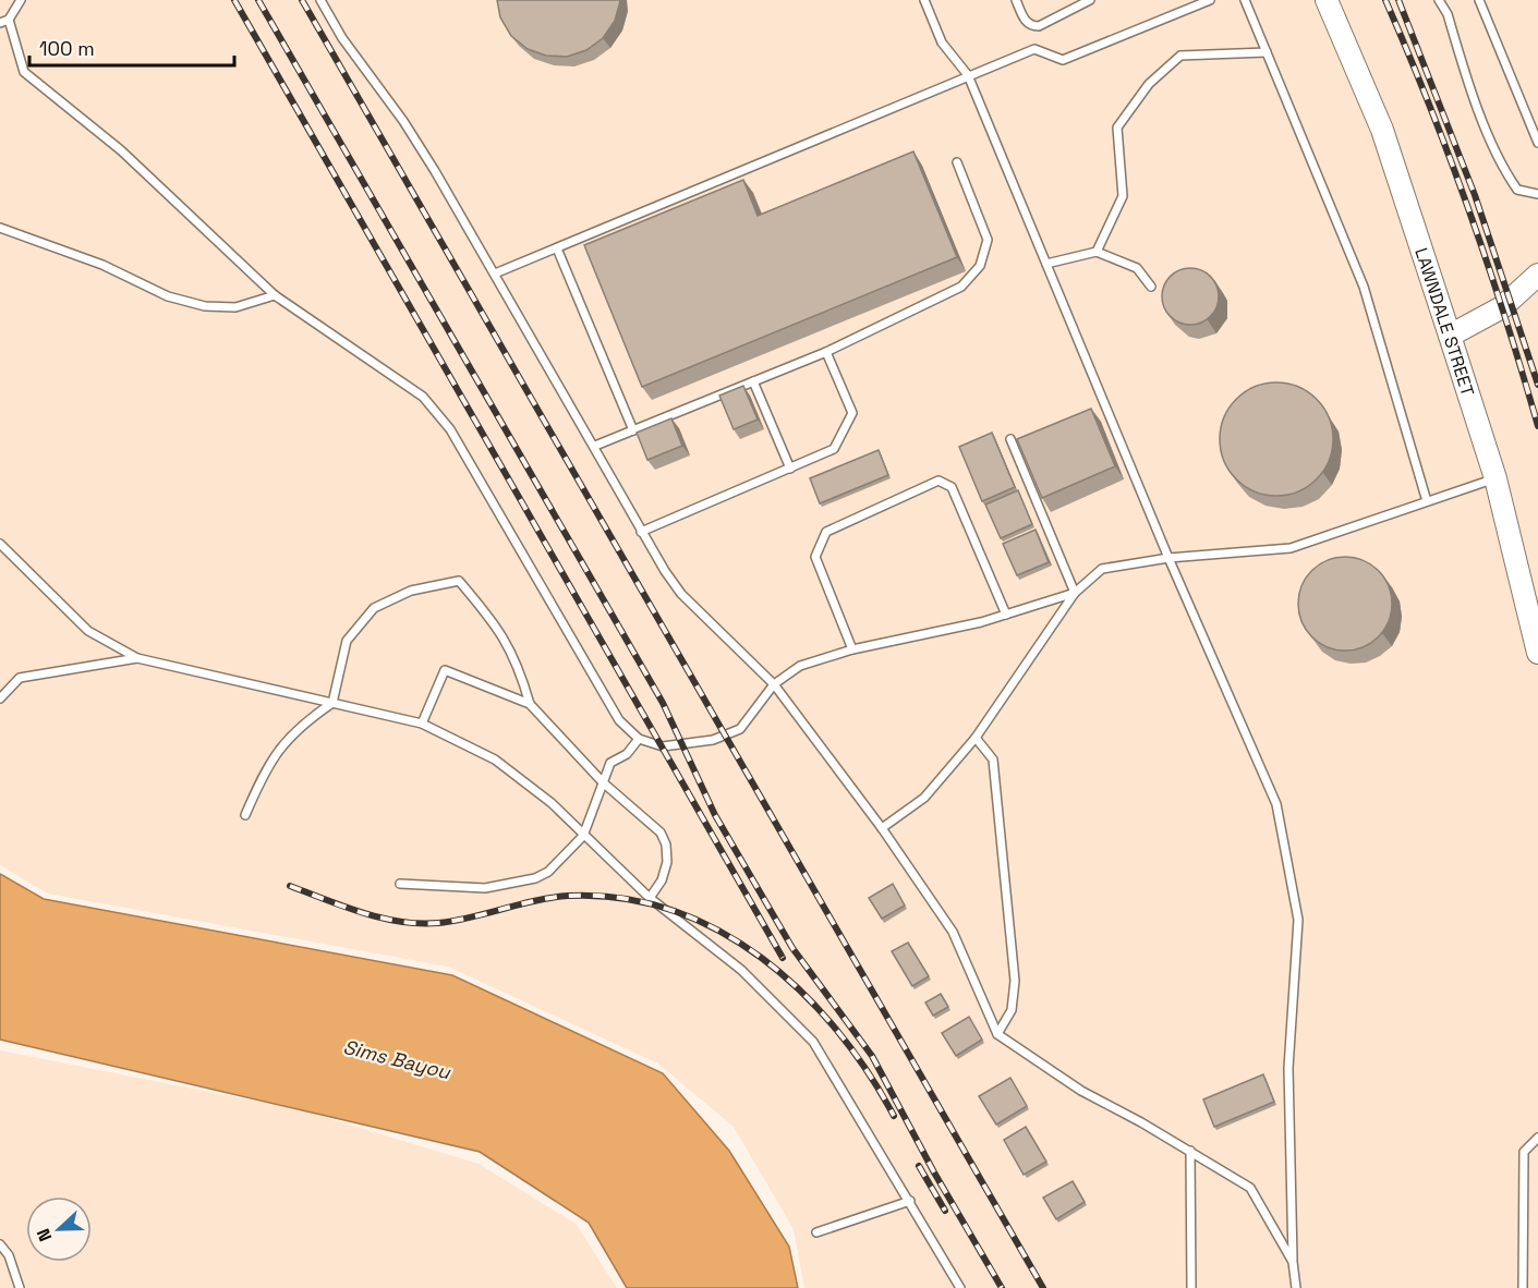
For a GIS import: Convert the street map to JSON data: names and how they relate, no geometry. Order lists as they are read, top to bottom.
{
  "streets": {
    "main road": ["LAWNDALE STREET"]
  },
  "water": ["Sims Bayou"],
  "scale_bar": "100 m",
  "north": "left"
}
